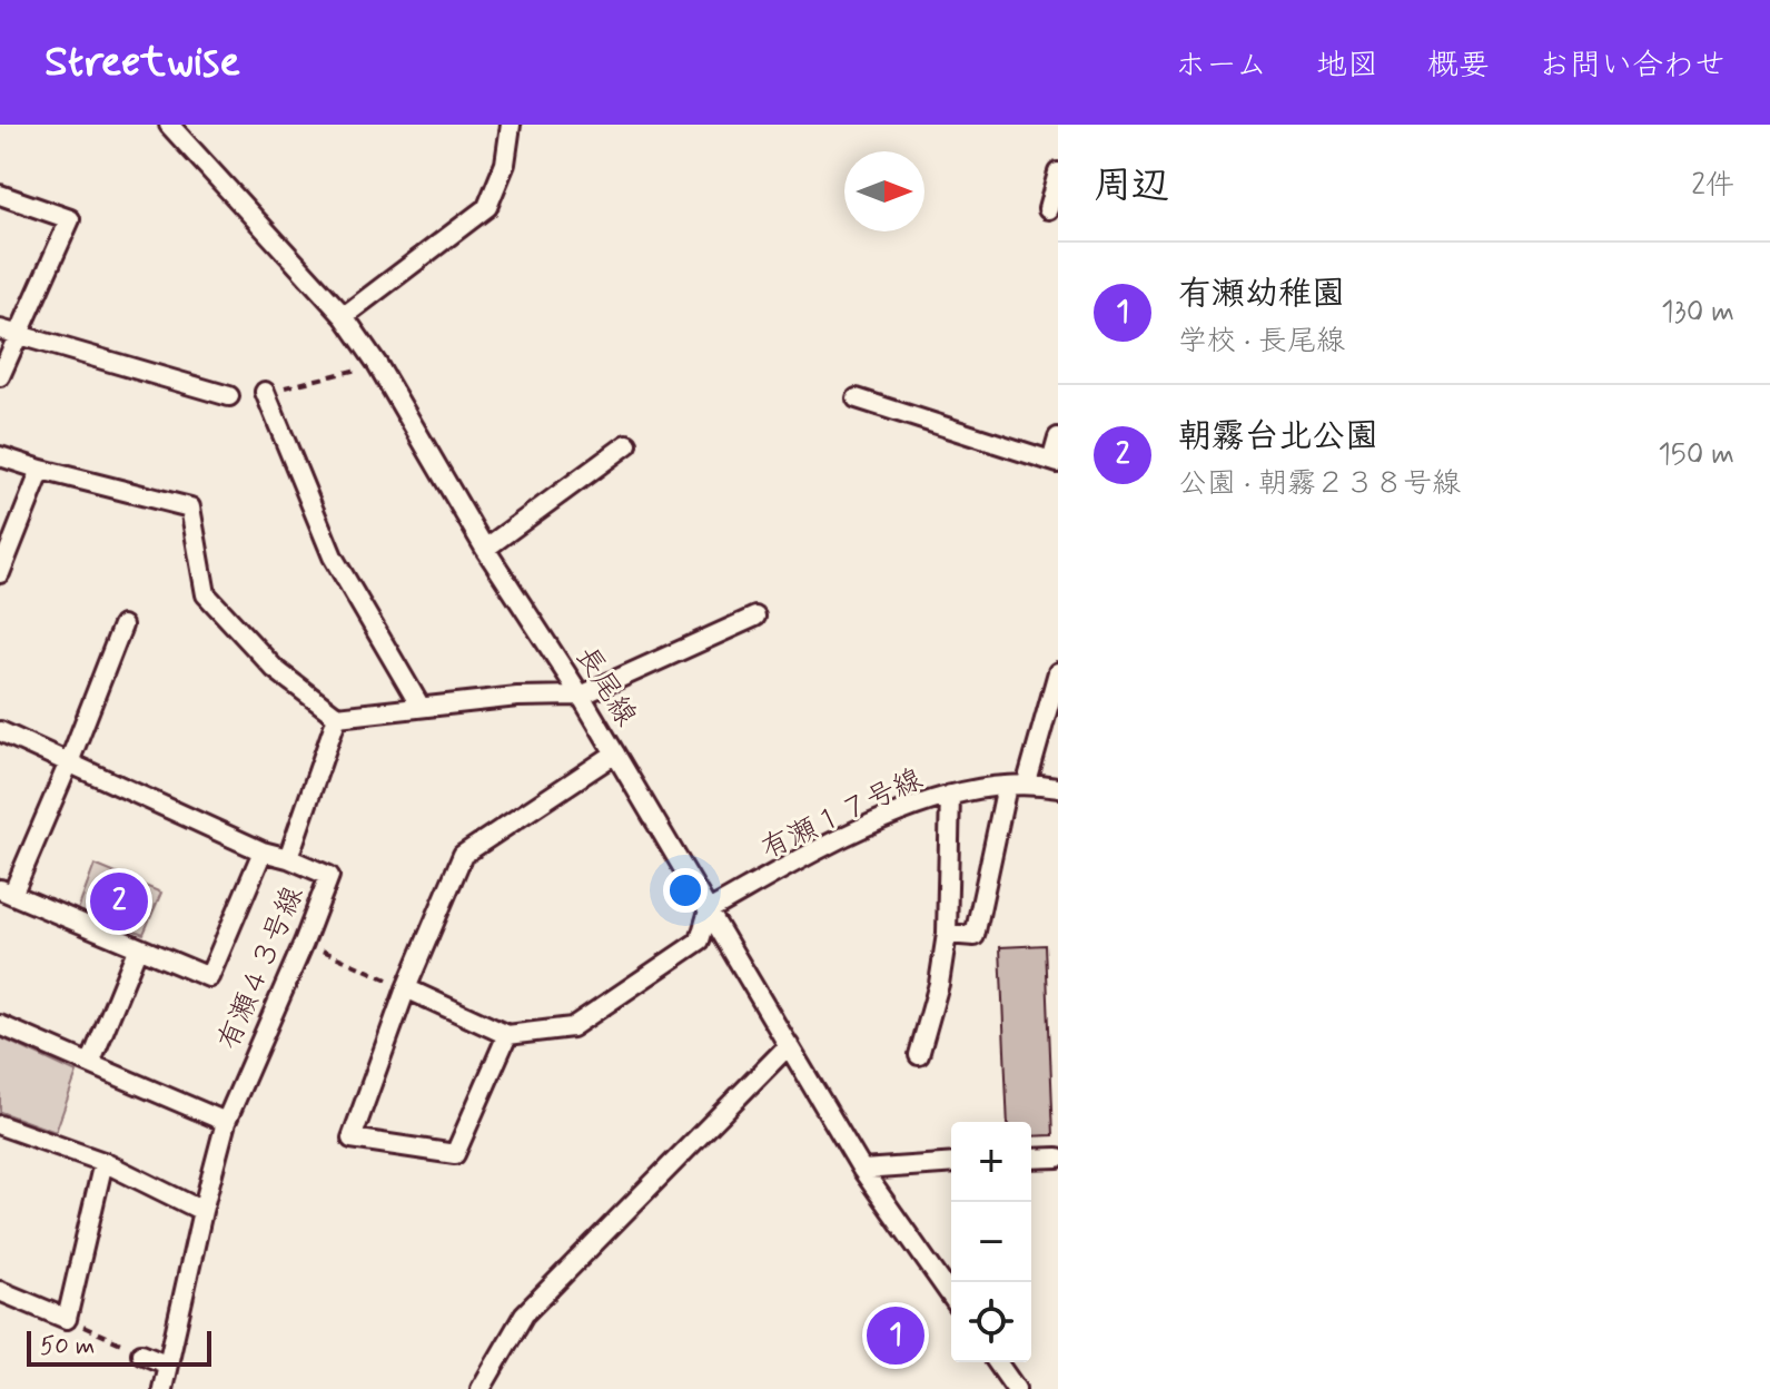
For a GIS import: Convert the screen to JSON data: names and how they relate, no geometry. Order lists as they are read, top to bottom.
{
  "streets": {
    "street": ["長尾線", "有瀬１７号線", "有瀬４３号線"]
  },
  "crossings": [
    ["長尾線", "有瀬１７号線"]
  ],
  "scale_bar": "50 m",
  "north": "right",
  "page": {
    "header": "Streetwise",
    "nav": [
      "ホーム",
      "地図",
      "概要",
      "お問い合わせ"
    ],
    "heading": ["周辺", "2件"],
    "list": [
      {
        "mark": "1",
        "name": "有瀬幼稚園",
        "note": "学校 · 長尾線",
        "value": "130 m"
      },
      {
        "mark": "2",
        "name": "朝霧台北公園",
        "note": "公園 · 朝霧２３８号線",
        "value": "150 m"
      }
    ],
    "pins": ["2", "1"],
    "map_buttons": ["+", "−"],
    "scale": "50 m"
  }
}
